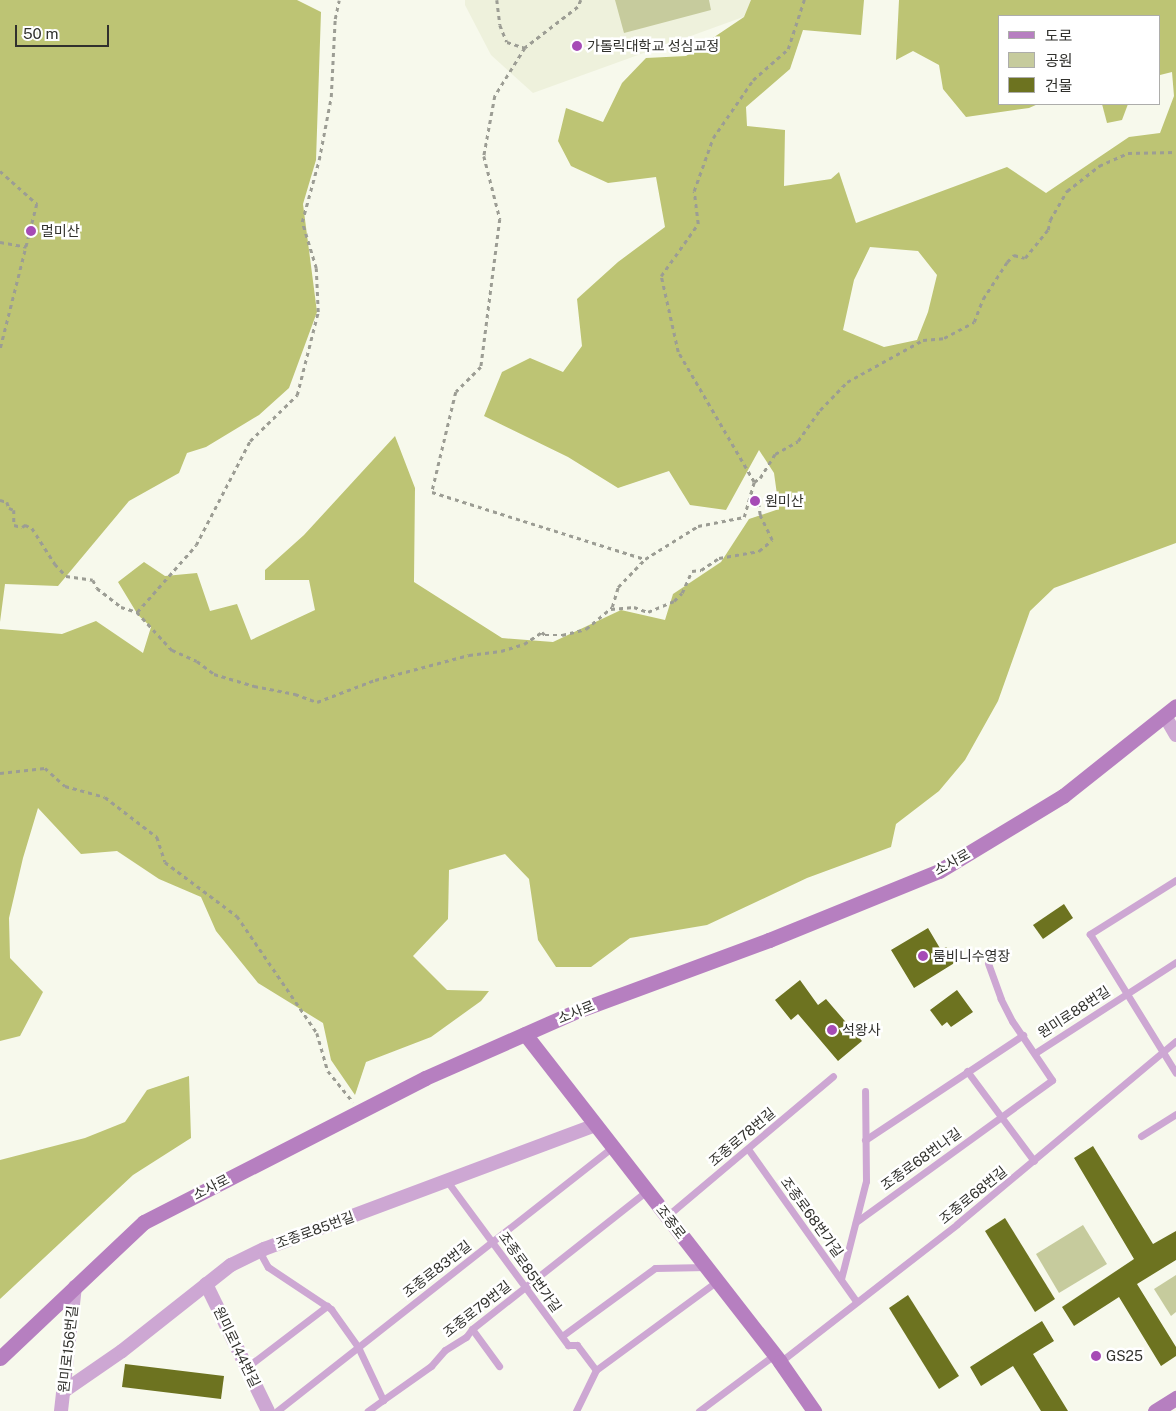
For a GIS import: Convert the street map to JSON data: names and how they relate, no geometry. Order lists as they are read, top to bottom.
{
  "streets": {
    "street": [
      "소사로",
      "조종로",
      "조종로85번길",
      "원미로144번길",
      "원미로156번길"
    ],
    "lane": [
      "원미로88번길",
      "조종로78번길",
      "조종로68번나길",
      "조종로68번길",
      "조종로68번가길",
      "조종로83번길",
      "조종로85번가길",
      "조종로79번길"
    ]
  },
  "crossings": [
    ["소사로", "조종로"],
    ["소사로", "원미로156번길"],
    ["원미로88번길", "조종로68번나길"],
    ["원미로88번길", "조종로68번길"],
    ["조종로78번길", "조종로68번가길"],
    ["조종로78번길", "조종로"],
    ["조종로68번길", "조종로68번가길"],
    ["조종로68번길", "조종로"],
    ["조종로", "조종로85번길"],
    ["조종로", "조종로83번길"],
    ["조종로", "조종로79번길"],
    ["조종로85번길", "조종로85번가길"],
    ["조종로85번길", "원미로144번길"],
    ["조종로85번길", "원미로156번길"],
    ["조종로83번길", "조종로85번가길"],
    ["조종로85번가길", "조종로79번길"]
  ],
  "places": [
    "가톨릭대학교 성심교정",
    "멀미산",
    "원미산",
    "룸비니수영장",
    "석왕사",
    "GS25"
  ],
  "legend": ["도로", "공원", "건물"],
  "scale_bar": "50 m"
}
